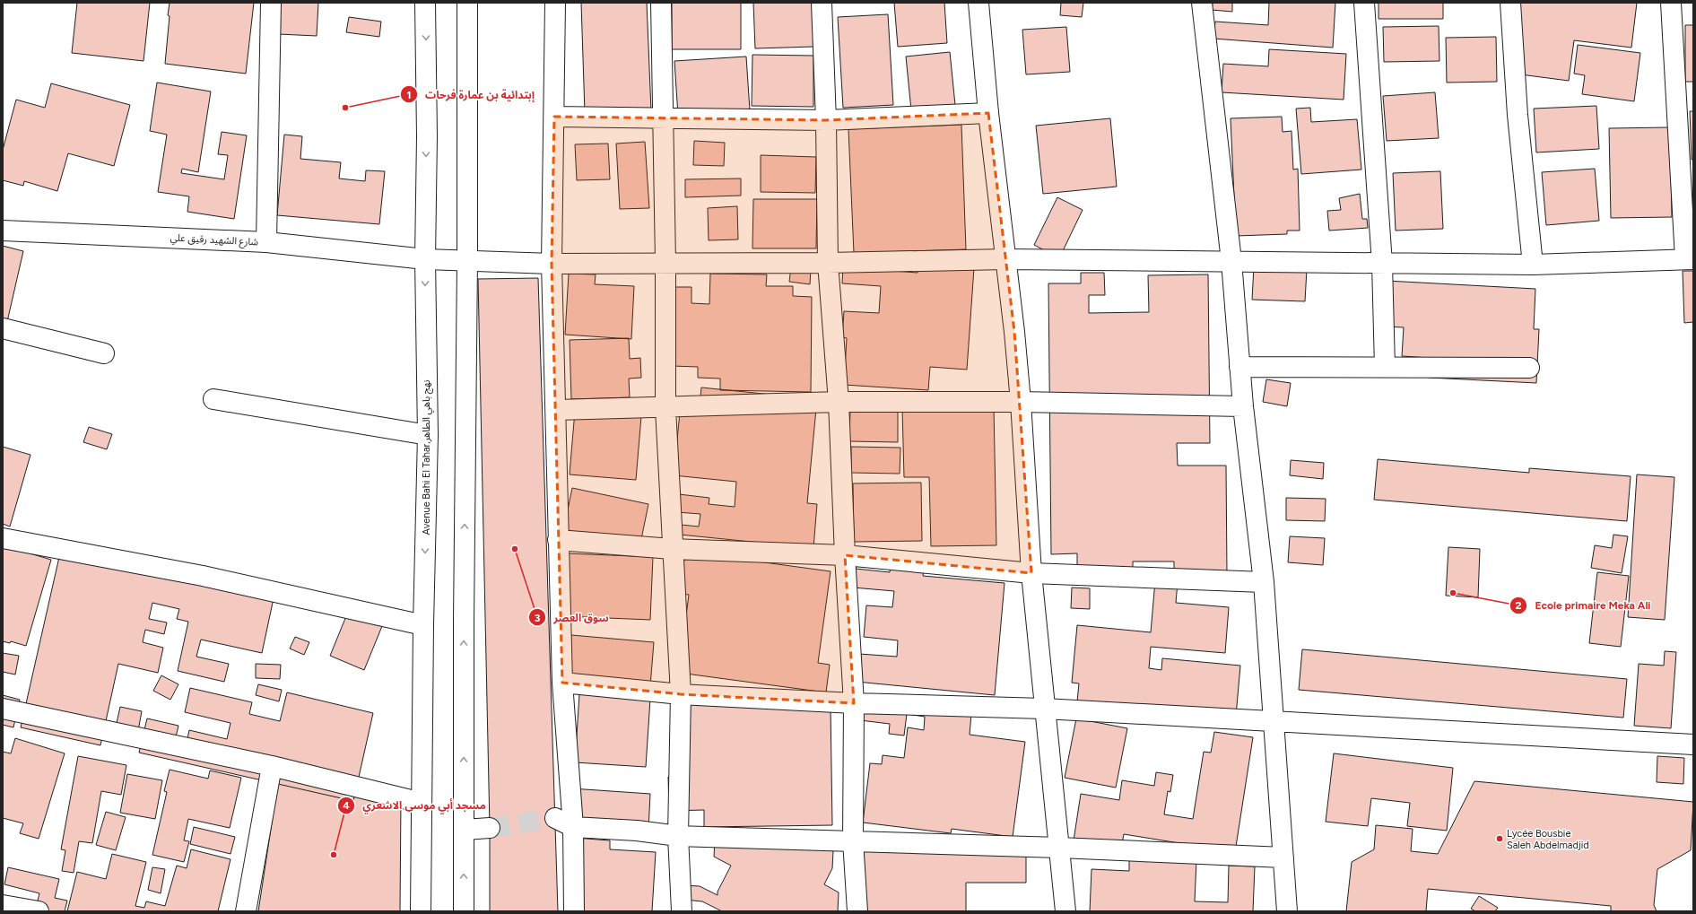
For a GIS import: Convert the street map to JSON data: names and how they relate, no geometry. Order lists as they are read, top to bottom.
{
  "streets": {
    "street": ["شارع الشهيد رقيق علي", "Avenue Bahi El Tahar,نهج باهي الطاهر"]
  },
  "crossings": [
    ["شارع الشهيد رقيق علي", "Avenue Bahi El Tahar,نهج باهي الطاهر"]
  ],
  "places": [
    "إبتدائية بن عمارة فرحات",
    "سوق العصر",
    "Ecole primaire Meka Ali",
    "Lycée Bousbie Saleh Abdelmadjid",
    "مسجد أبي موسى الاشعري"
  ]
}
